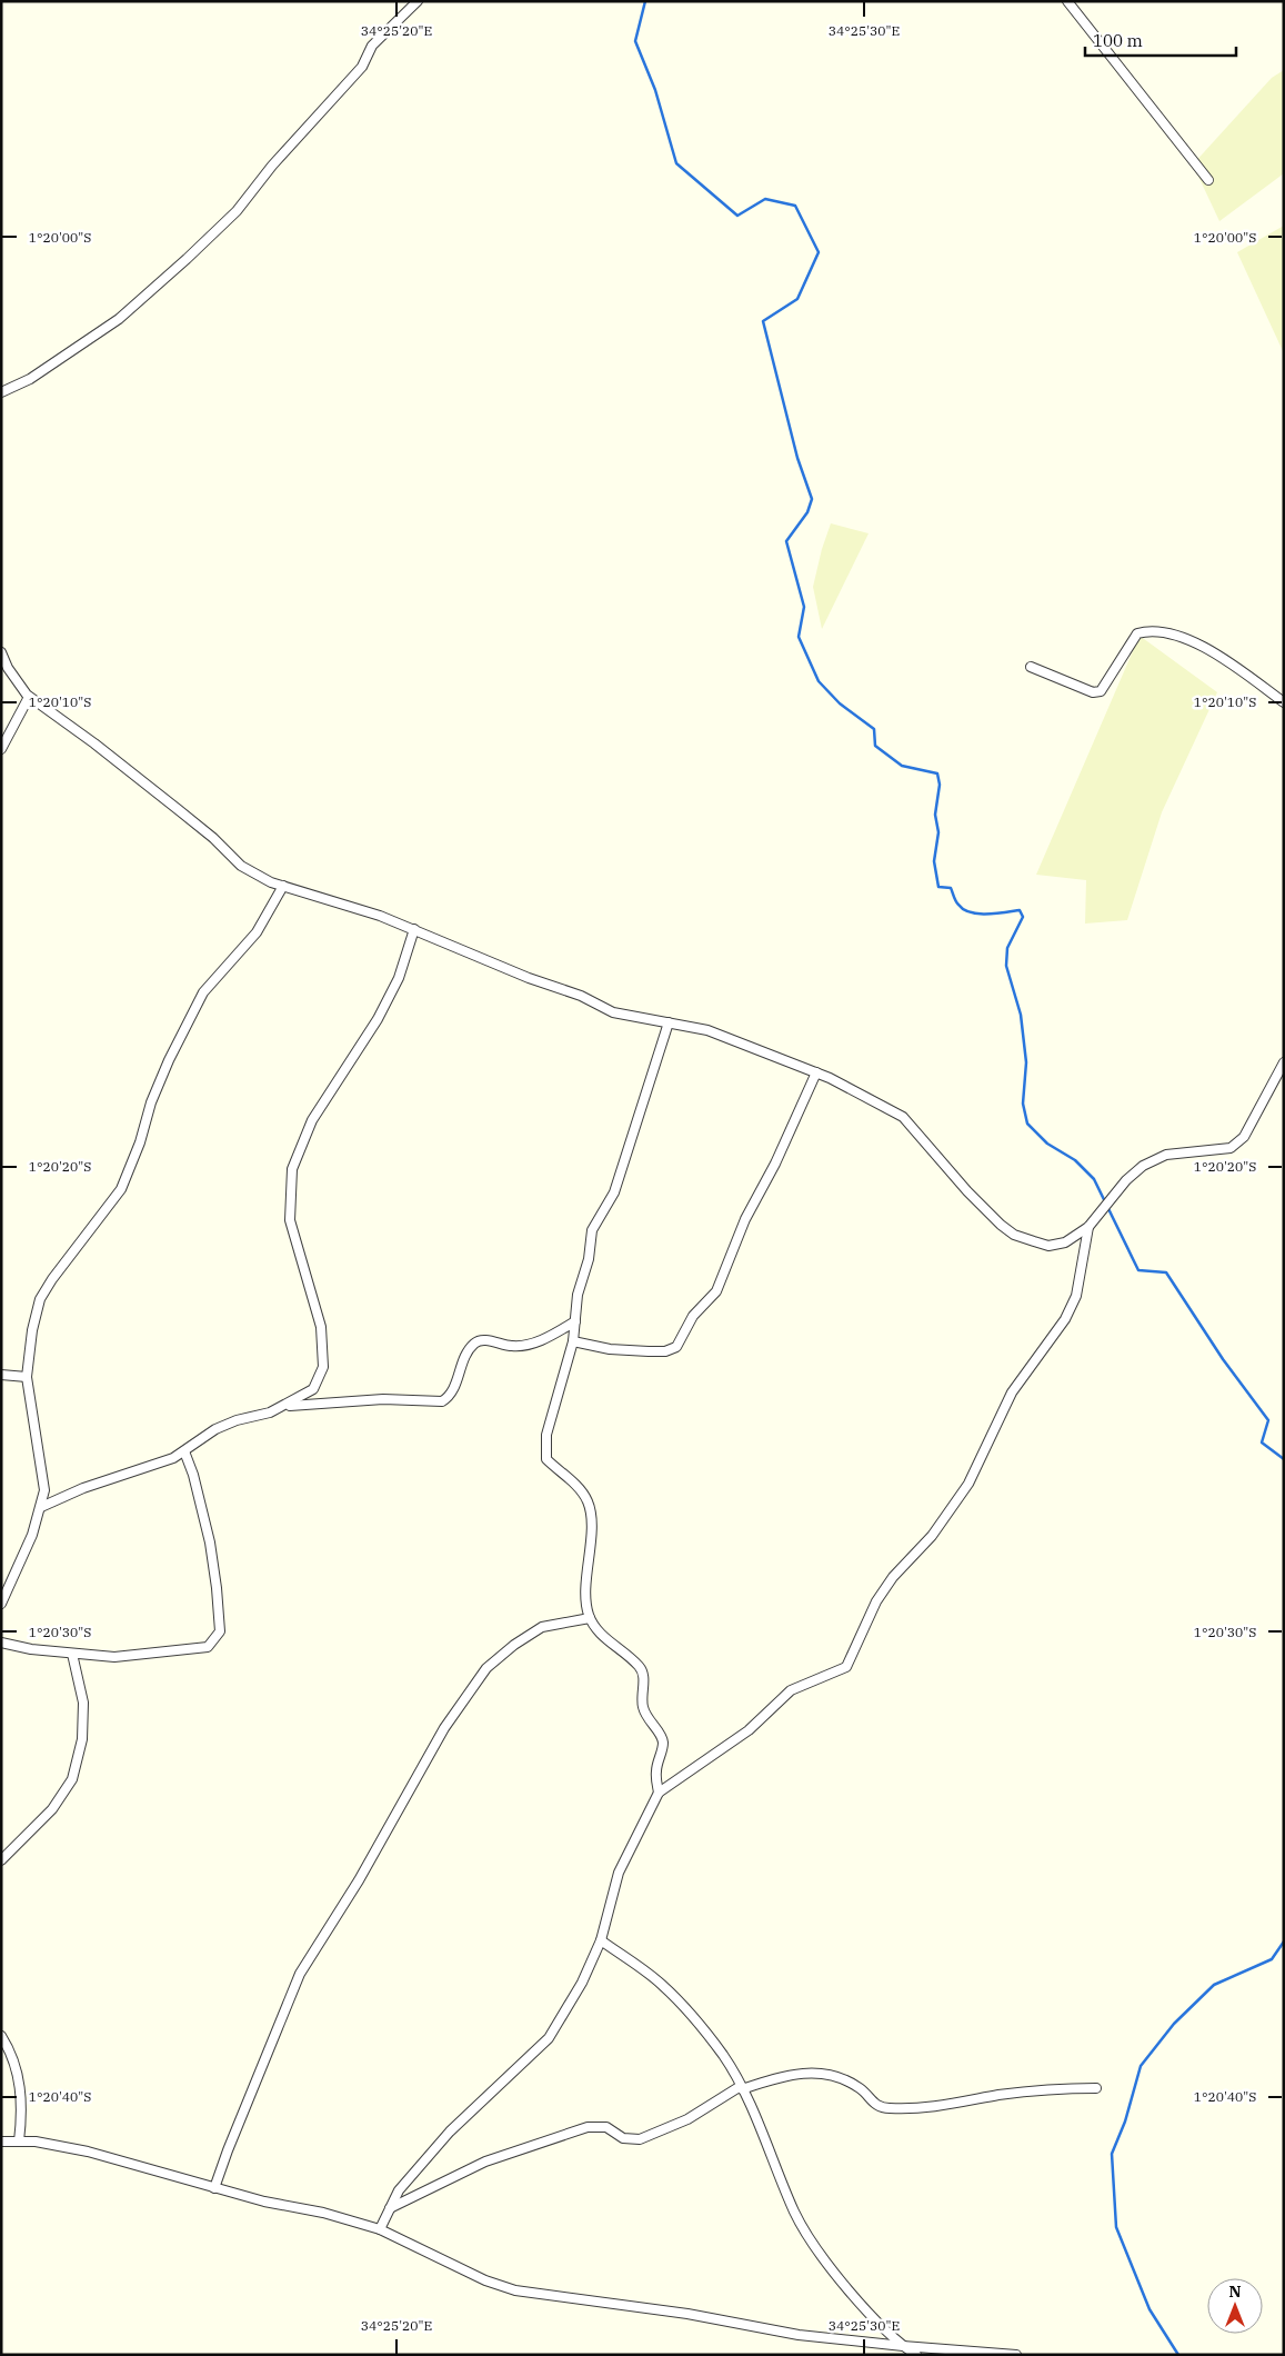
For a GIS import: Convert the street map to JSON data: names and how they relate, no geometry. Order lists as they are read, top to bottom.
{
  "scale_bar": "100 m",
  "north": "top",
  "coordinates": [
    "34°25'20\"E",
    "34°25'30\"E",
    "1°20'00\"S",
    "1°20'10\"S",
    "1°20'20\"S",
    "1°20'30\"S",
    "1°20'40\"S"
  ]
}
